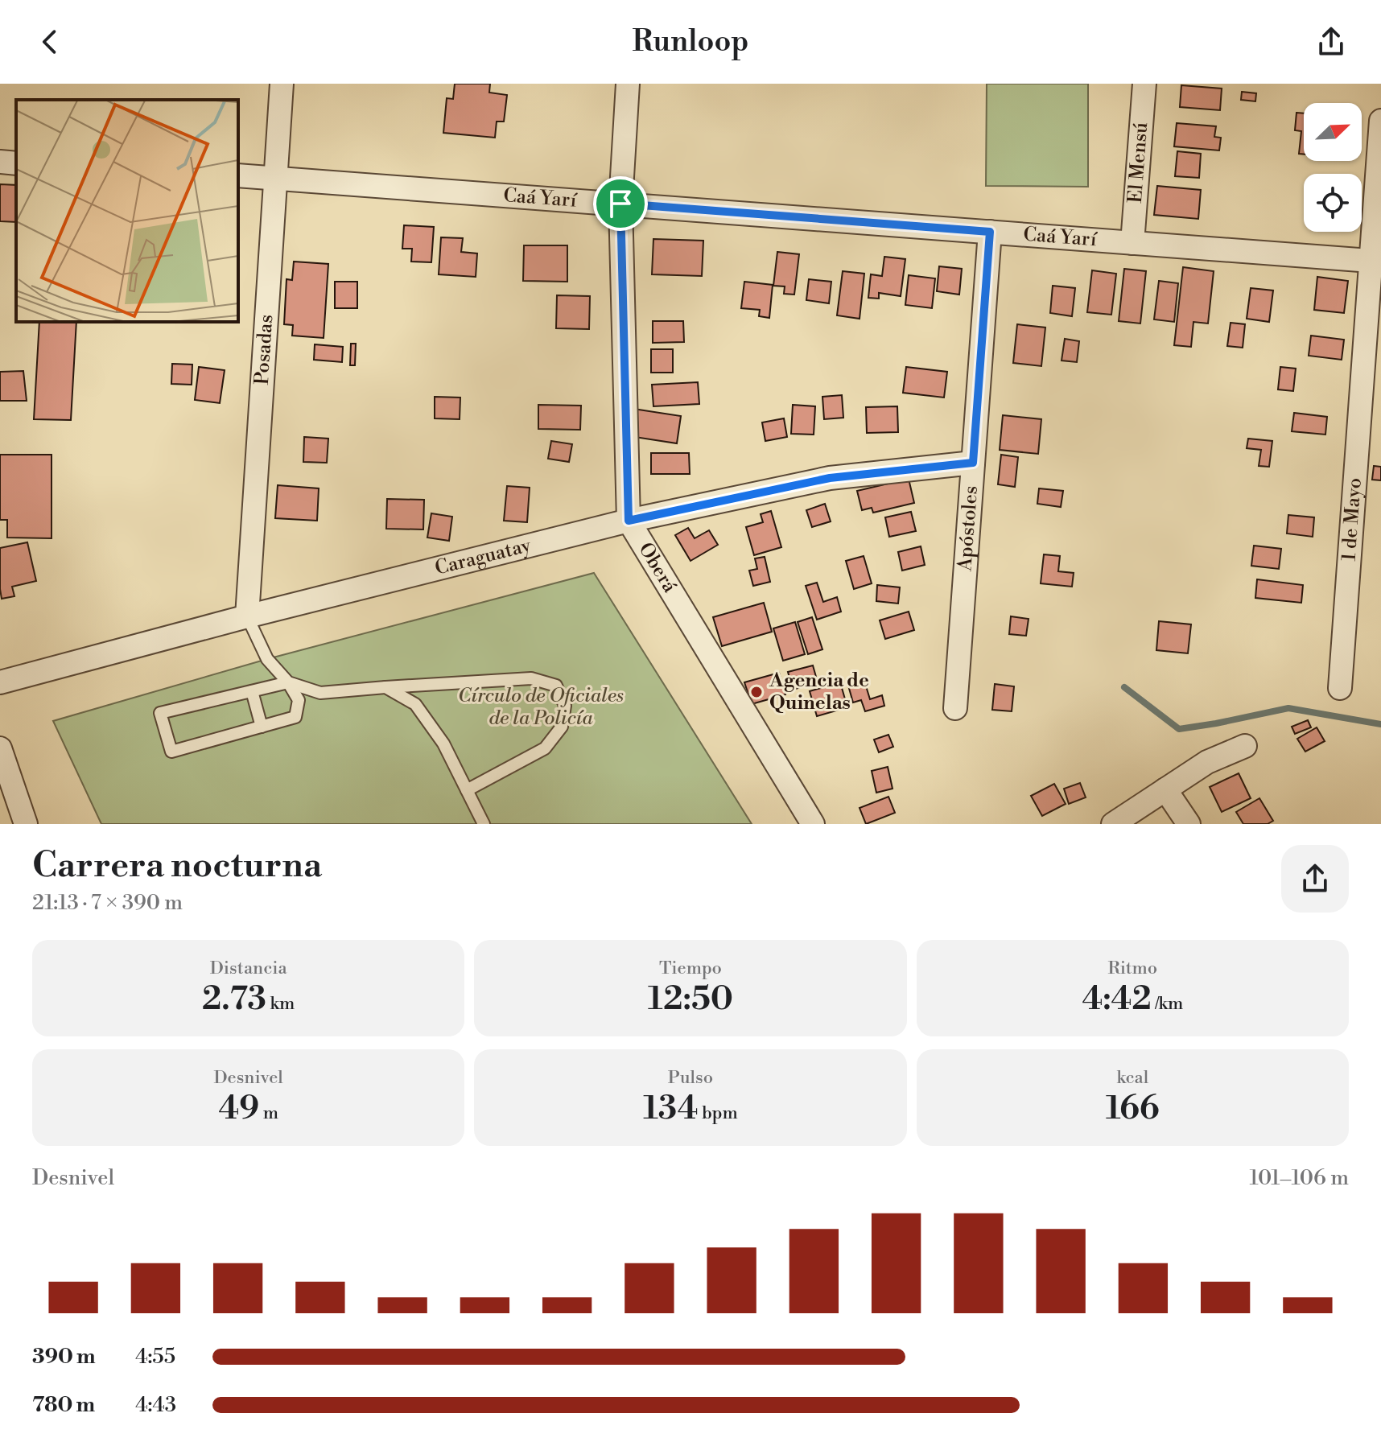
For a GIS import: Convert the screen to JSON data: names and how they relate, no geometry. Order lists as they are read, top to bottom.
{
  "streets": {
    "street": [
      "El Mensú",
      "Caá Yarí",
      "Posadas",
      "1 de Mayo",
      "Apóstoles",
      "Caraguatay",
      "Oberá"
    ]
  },
  "crossings": [
    ["El Mensú", "Caá Yarí"],
    ["Caá Yarí", "Posadas"],
    ["Caá Yarí", "1 de Mayo"],
    ["Caá Yarí", "Apóstoles"],
    ["Caá Yarí", "Oberá"],
    ["Posadas", "Caraguatay"],
    ["Apóstoles", "Caraguatay"],
    ["Caraguatay", "Oberá"]
  ],
  "parks": ["Círculo de Oficiales de la Policía"],
  "places": ["Agencia de Quinelas"],
  "north": "top right",
  "page": {
    "header": "Runloop",
    "heading": ["Carrera nocturna", "21:13 · 7 × 390 m"],
    "stats": [
      ["Distancia", "2.73 km"],
      ["Tiempo", "12:50"],
      ["Ritmo", "4:42 /km"],
      ["Desnivel", "49 m"],
      ["Pulso", "134 bpm"],
      ["kcal", "166"]
    ],
    "chart": ["Desnivel", "101–106 m"],
    "list": [
      {
        "name": "390 m",
        "note": "4:55"
      },
      {
        "name": "780 m",
        "note": "4:43"
      }
    ]
  }
}
